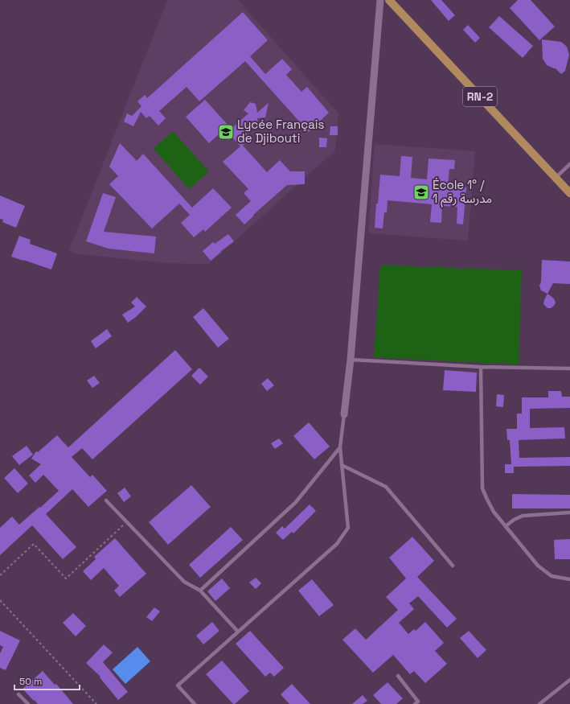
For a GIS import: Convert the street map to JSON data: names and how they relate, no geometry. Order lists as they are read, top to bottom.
{
  "streets": {
    "main road": ["RN-2"]
  },
  "places": {
    "school or university": ["Lycée Français de Djibouti", "École 1° / مدرسة رقم 1"]
  },
  "scale_bar": "50 m"
}
